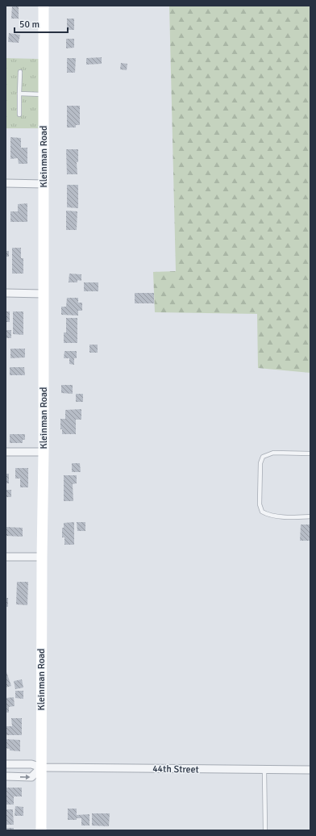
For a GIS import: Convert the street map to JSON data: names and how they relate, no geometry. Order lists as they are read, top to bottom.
{
  "streets": {
    "street": ["Kleinman Road", "44th Street"]
  },
  "crossings": [
    ["Kleinman Road", "44th Street"]
  ],
  "scale_bar": "50 m"
}
